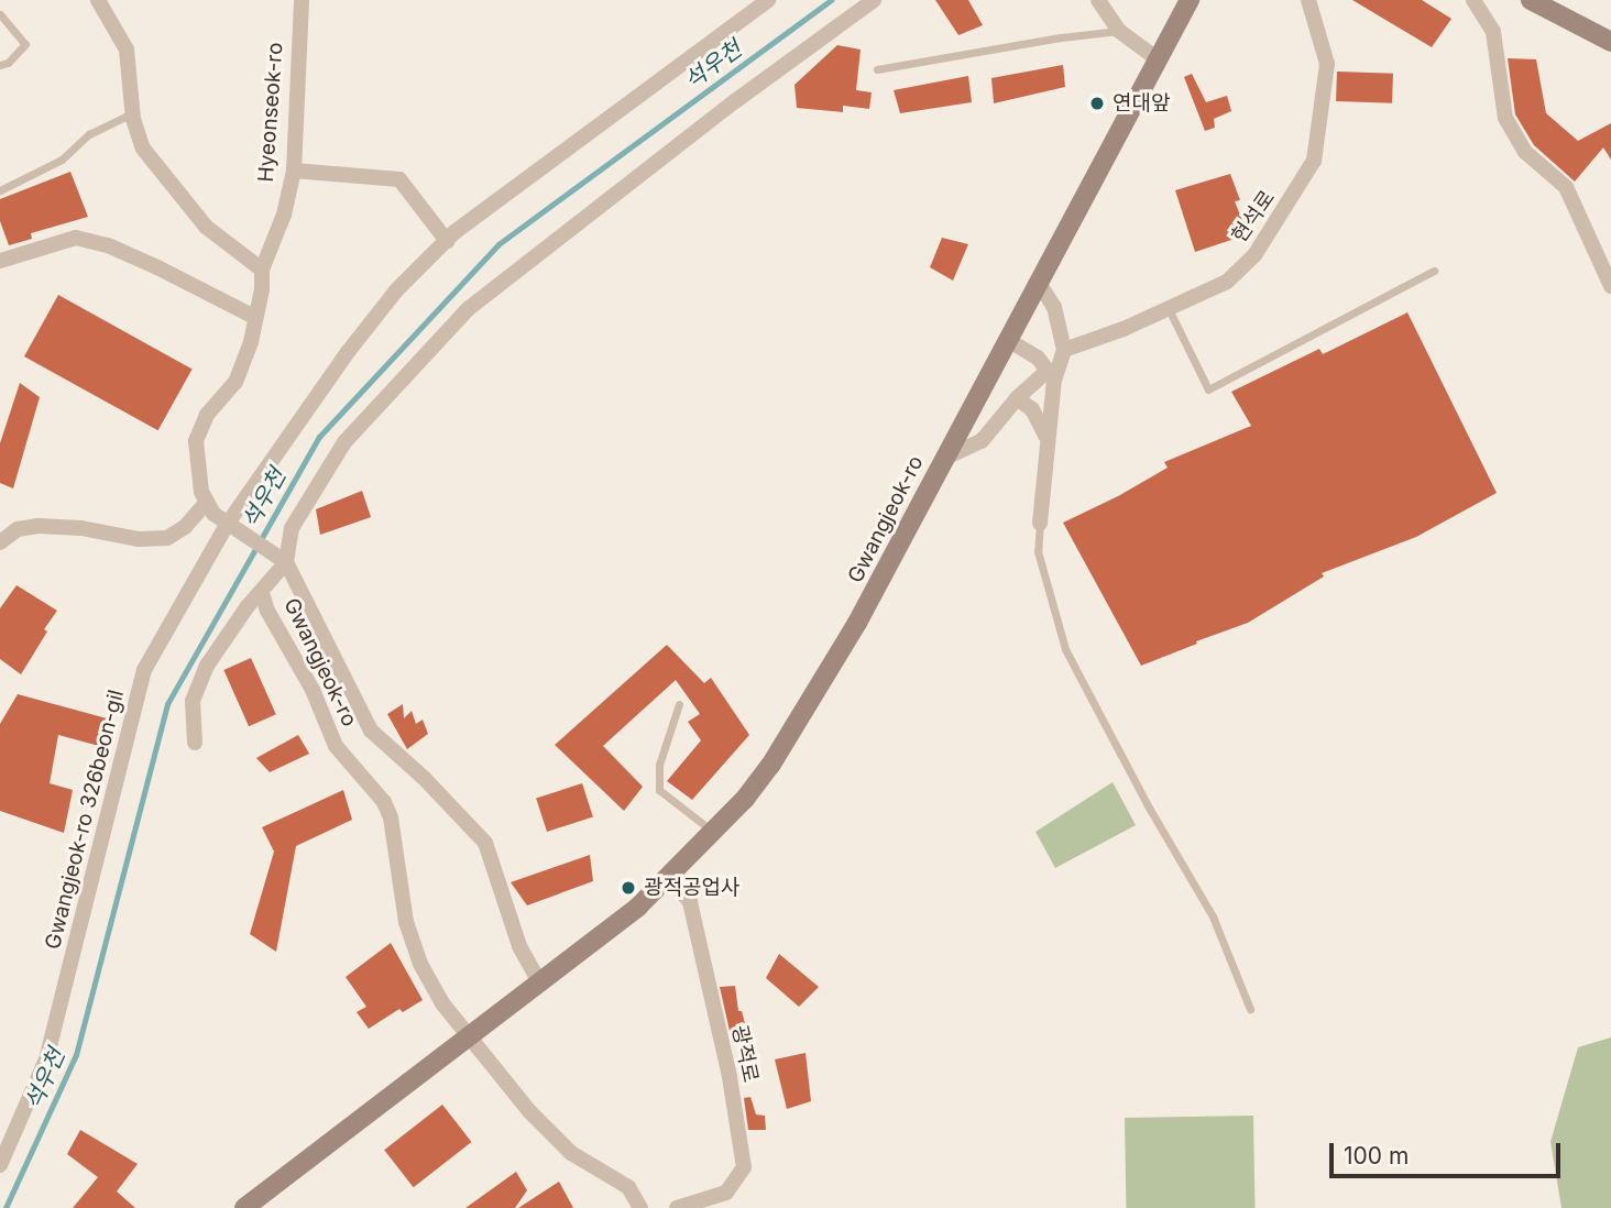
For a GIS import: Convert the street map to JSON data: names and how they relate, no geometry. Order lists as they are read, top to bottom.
{
  "streets": {
    "main road": ["Gwangjeok-ro"],
    "street": [
      "Hyeonseok-ro",
      "현석로",
      "Gwangjeok-ro 326beon-gil",
      "광적로"
    ]
  },
  "crossings": [
    ["Gwangjeok-ro", "광적로"]
  ],
  "water": ["석우천"],
  "places": ["연대앞", "광적공업사"],
  "scale_bar": "100 m"
}
